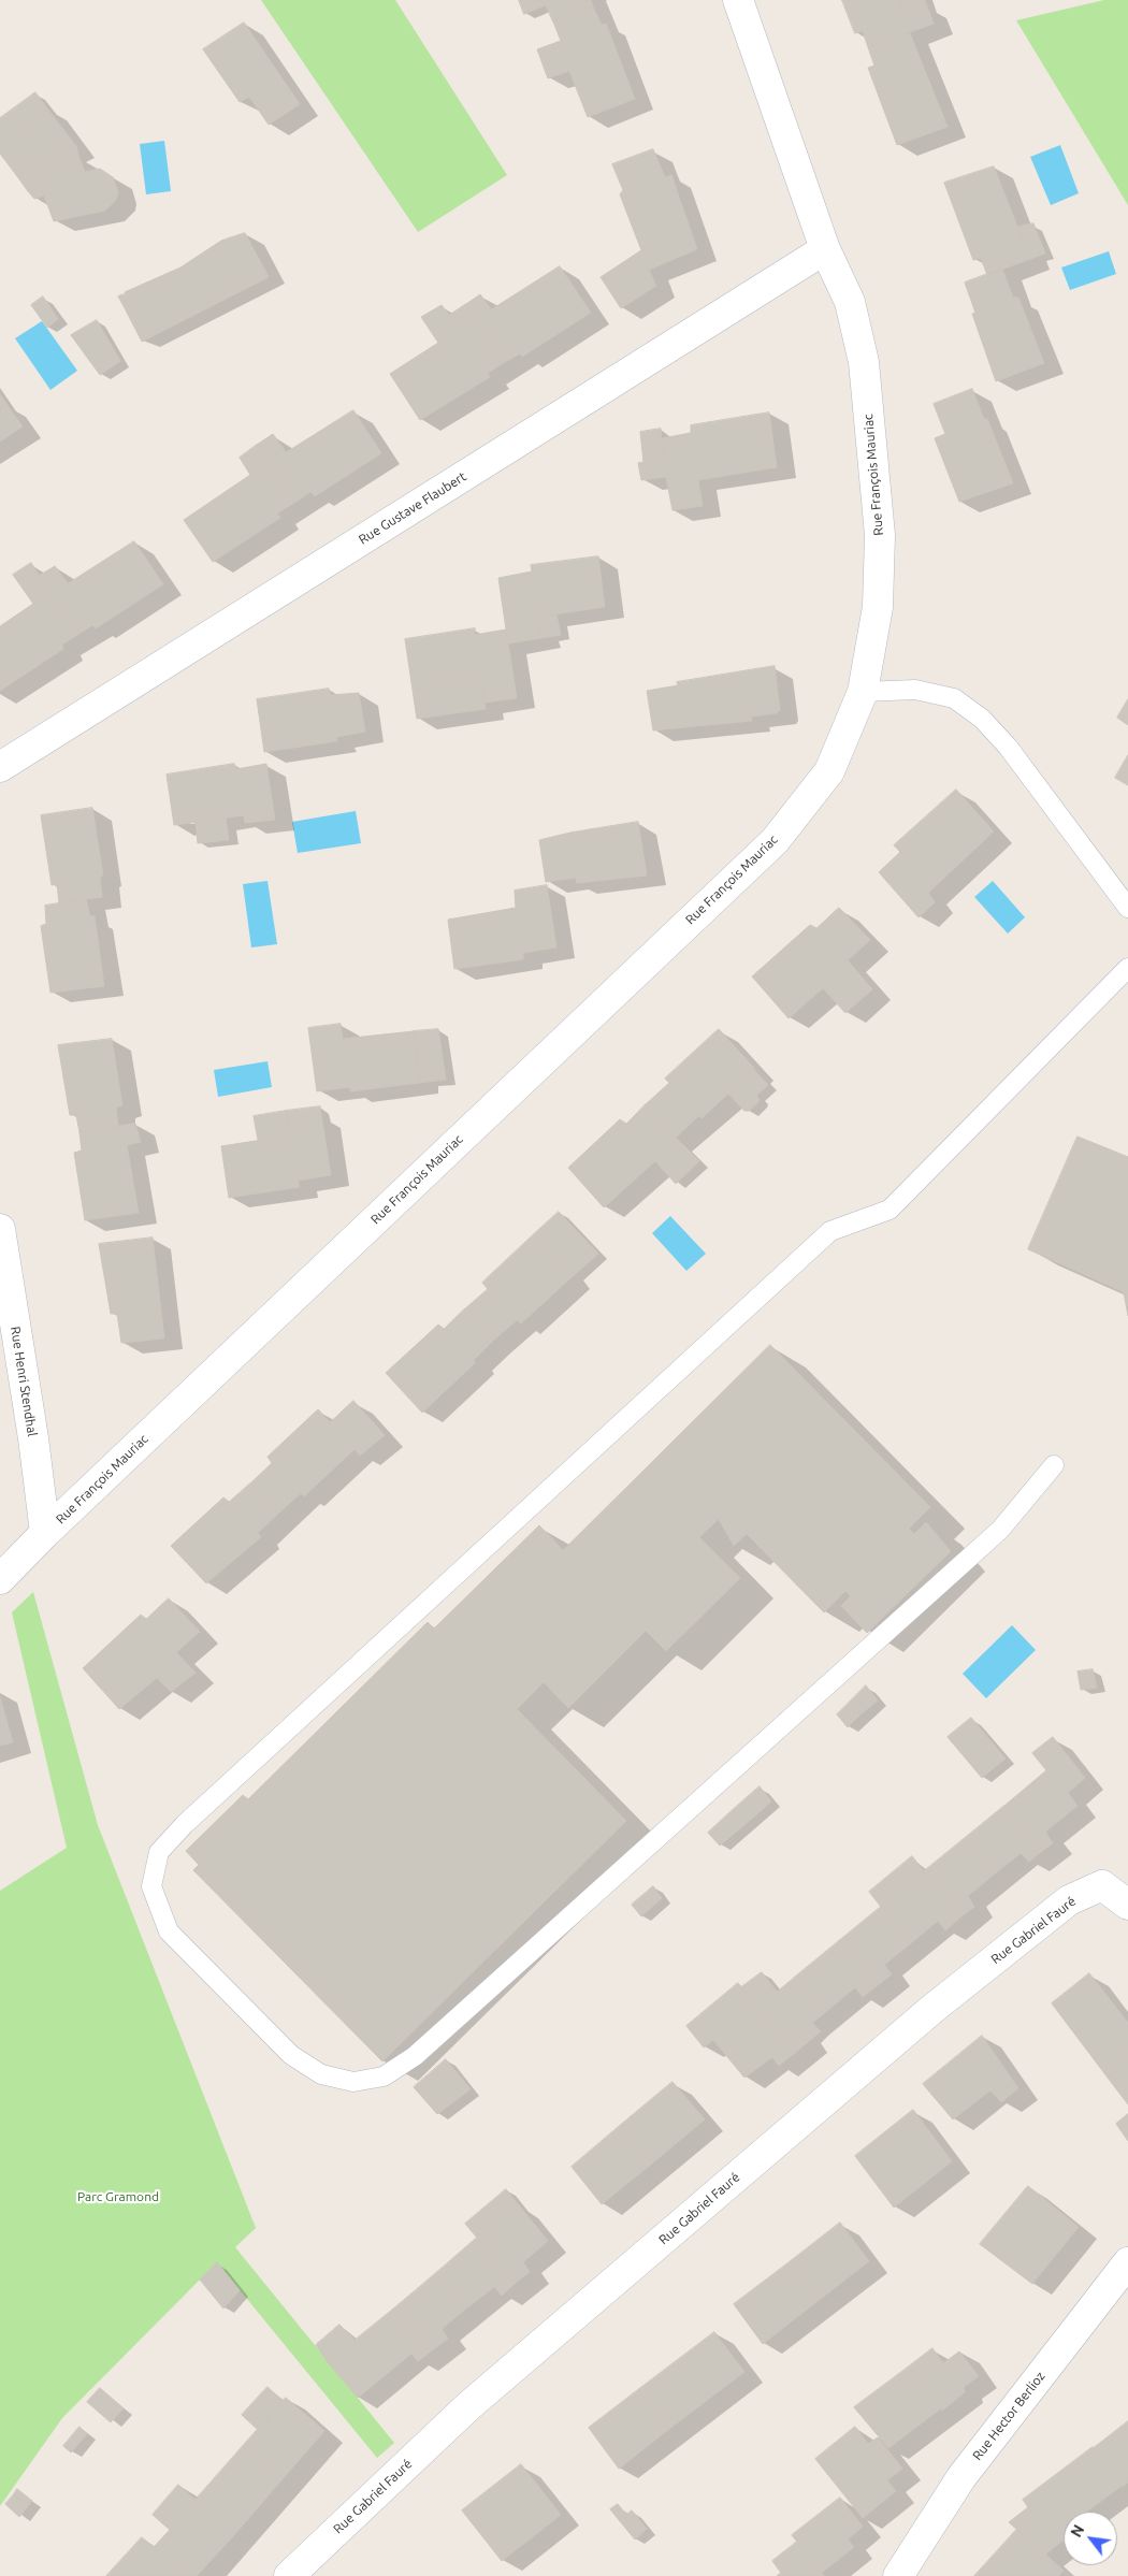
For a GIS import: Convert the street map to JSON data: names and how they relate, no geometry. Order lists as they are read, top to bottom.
{
  "streets": {
    "street": [
      "Rue François Mauriac",
      "Rue Gustave Flaubert",
      "Rue Henri Stendhal",
      "Rue Gabriel Fauré",
      "Rue Hector Berlioz"
    ]
  },
  "crossings": [
    ["Rue François Mauriac", "Rue Gustave Flaubert"],
    ["Rue François Mauriac", "Rue Henri Stendhal"]
  ],
  "parks": ["Parc Gramond"],
  "north": "top left"
}
